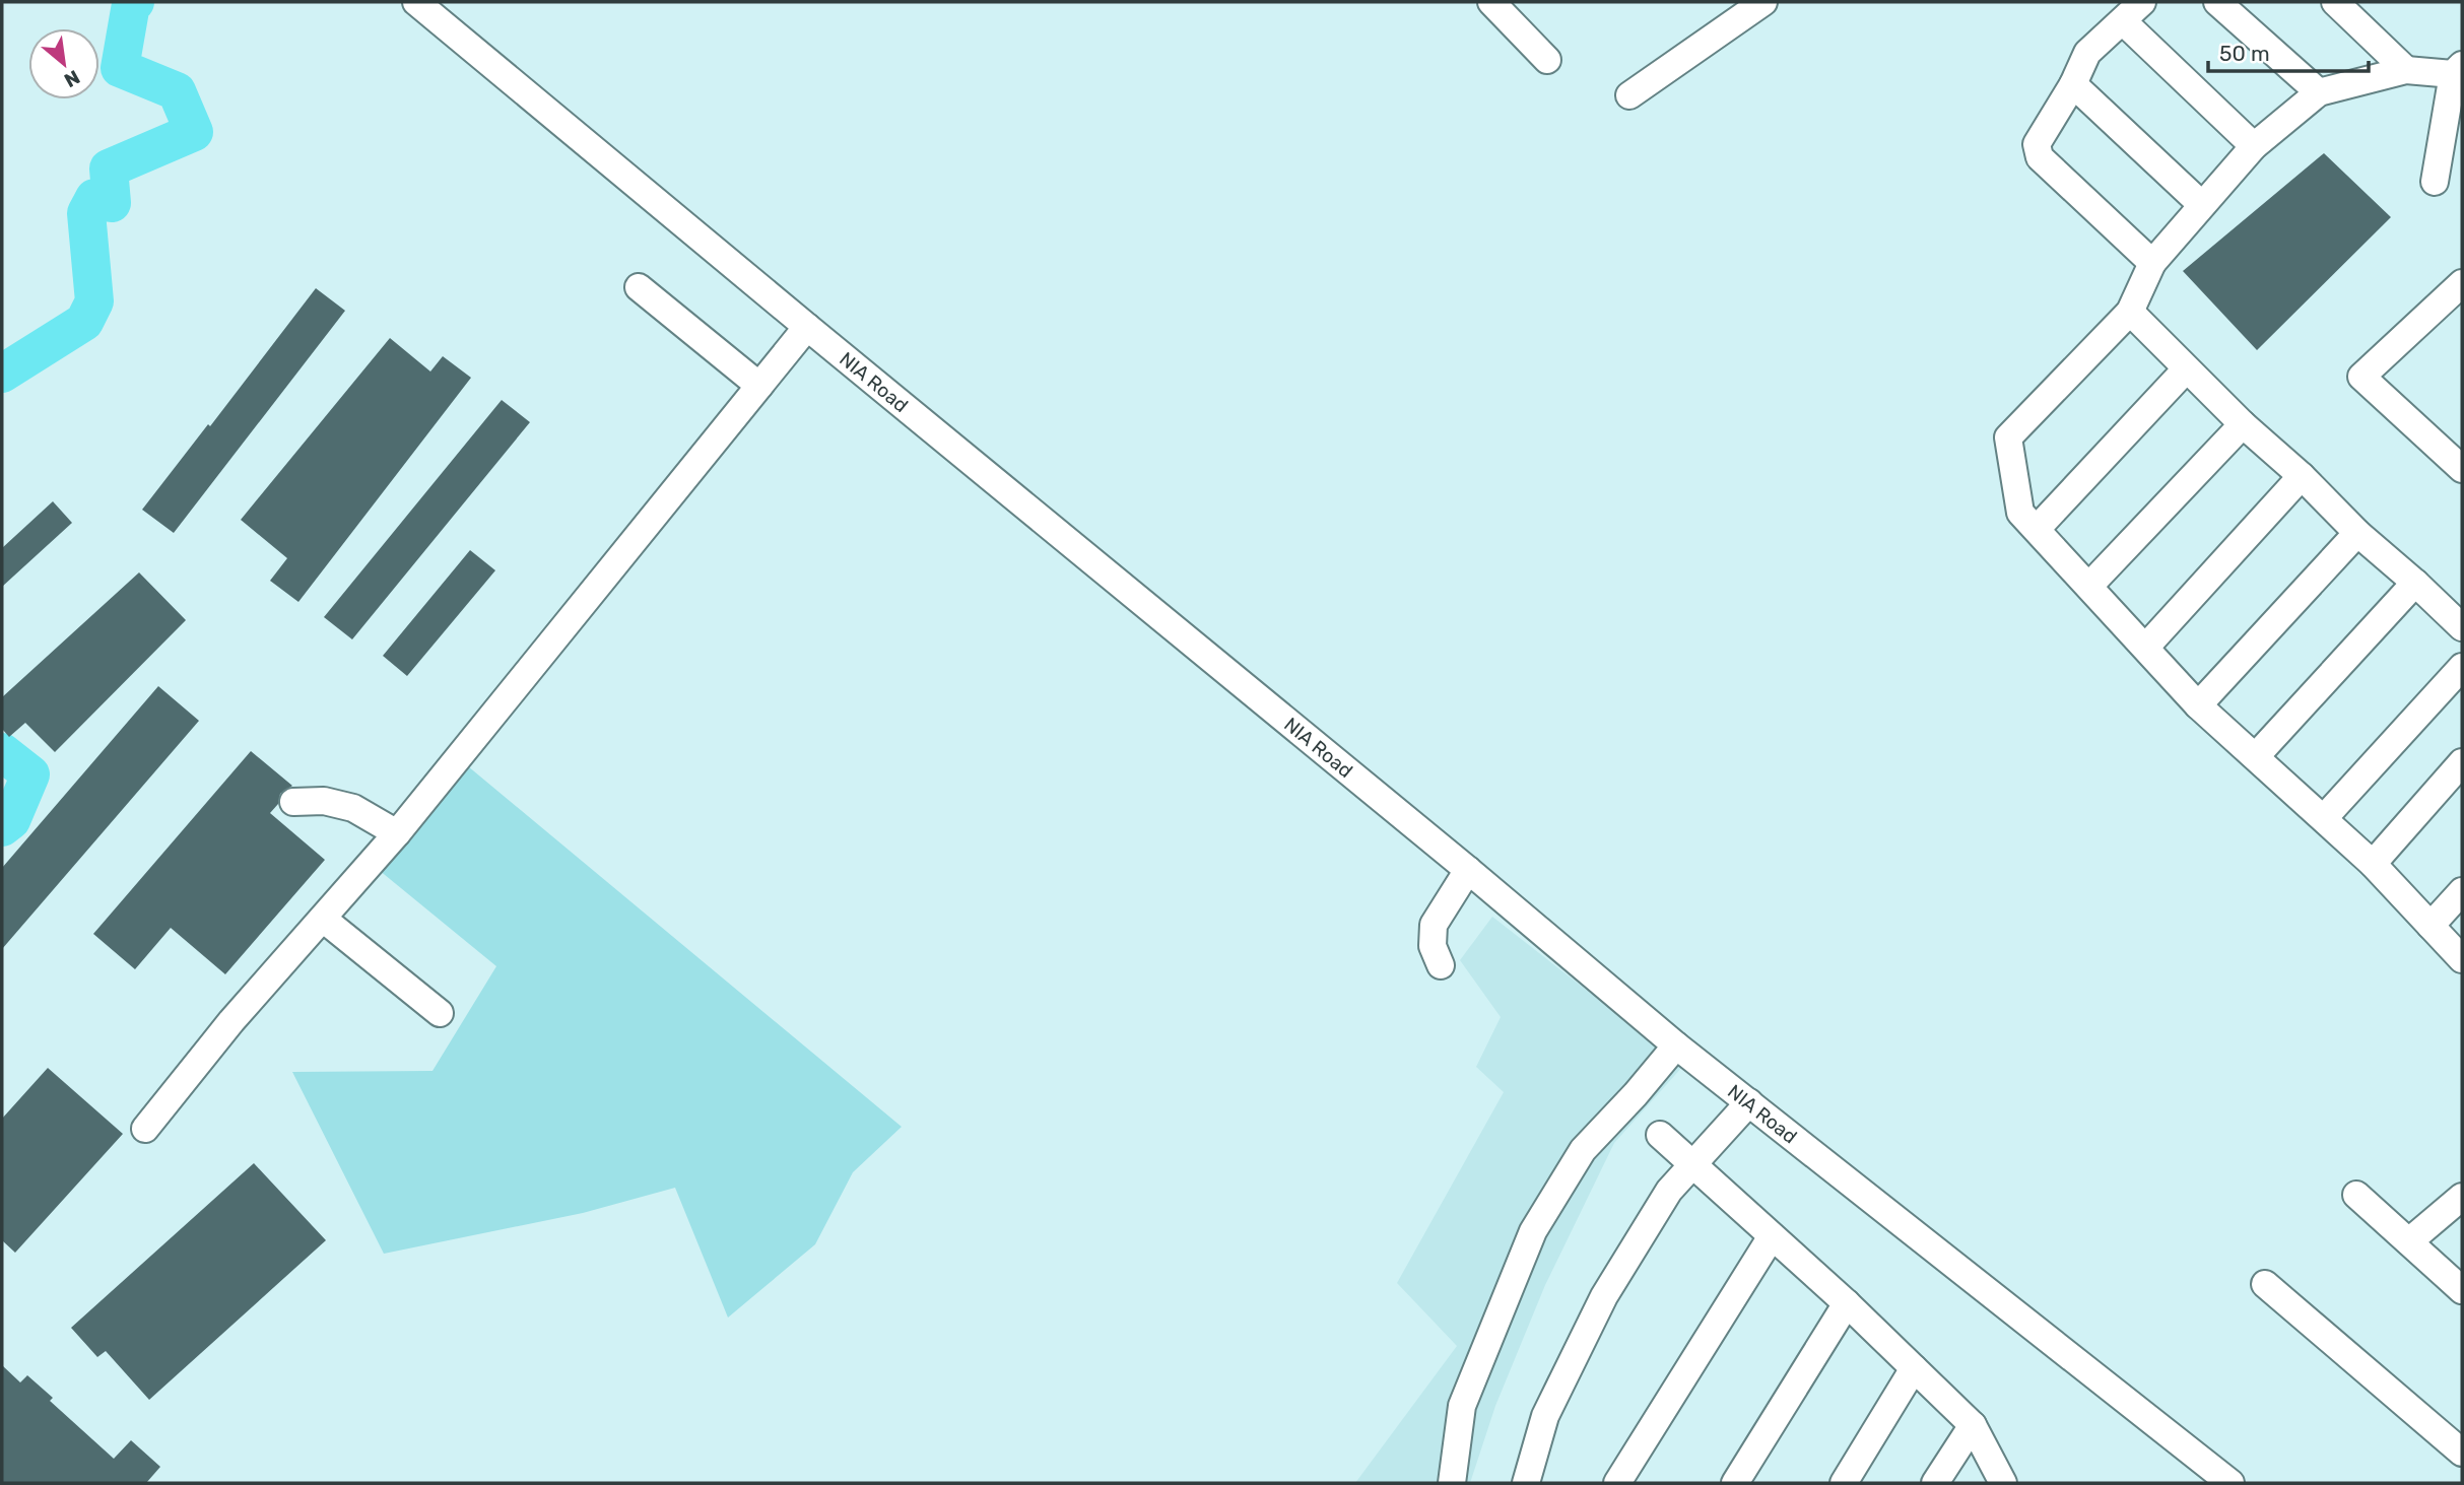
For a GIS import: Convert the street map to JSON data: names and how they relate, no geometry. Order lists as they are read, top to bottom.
{
  "streets": {
    "street": ["NIA Road"]
  },
  "scale_bar": "50 m",
  "north": "bottom right"
}
